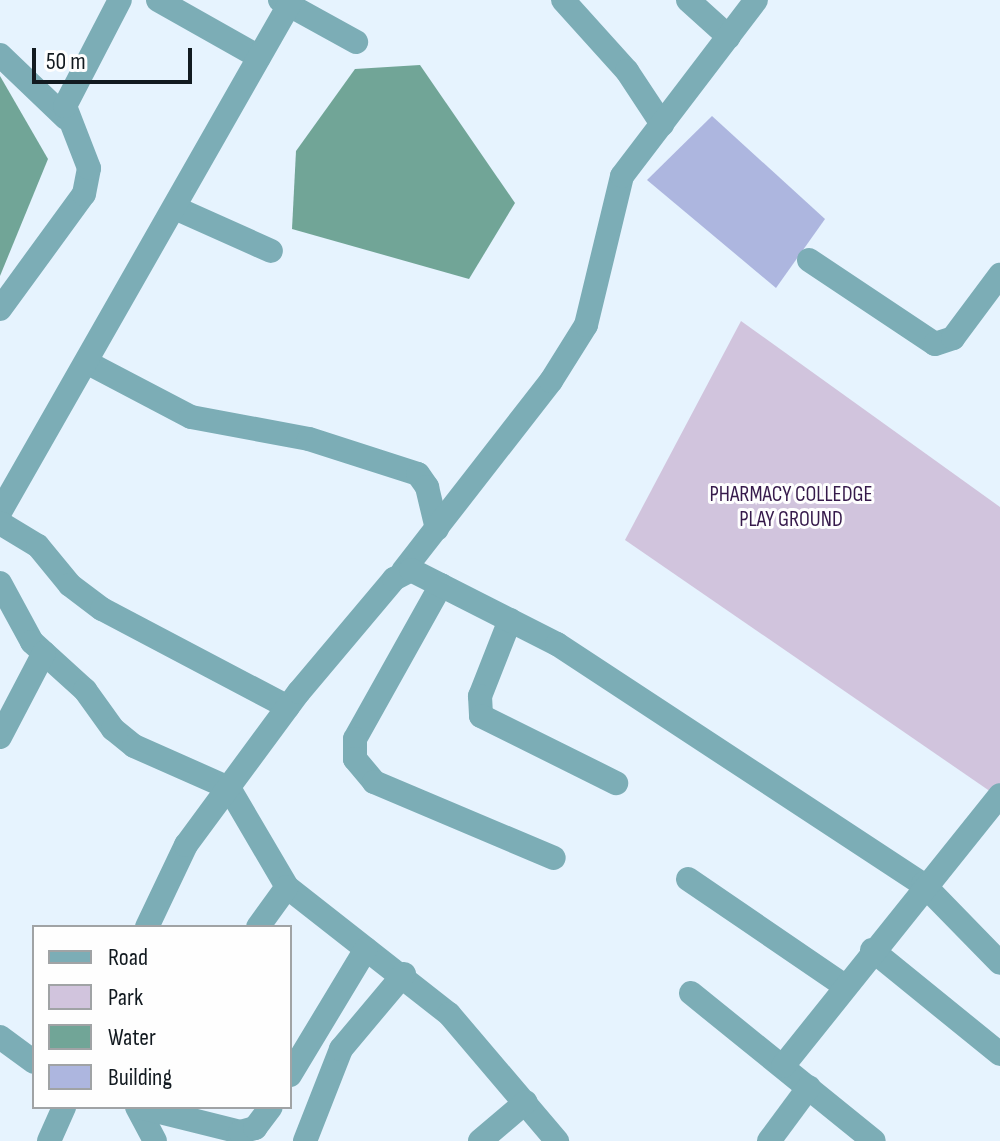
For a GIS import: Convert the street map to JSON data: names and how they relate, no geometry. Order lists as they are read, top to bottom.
{
  "parks": ["PHARMACY COLLEDGE PLAY GROUND"],
  "legend": [
    "Road",
    "Park",
    "Water",
    "Building"
  ],
  "scale_bar": "50 m"
}
